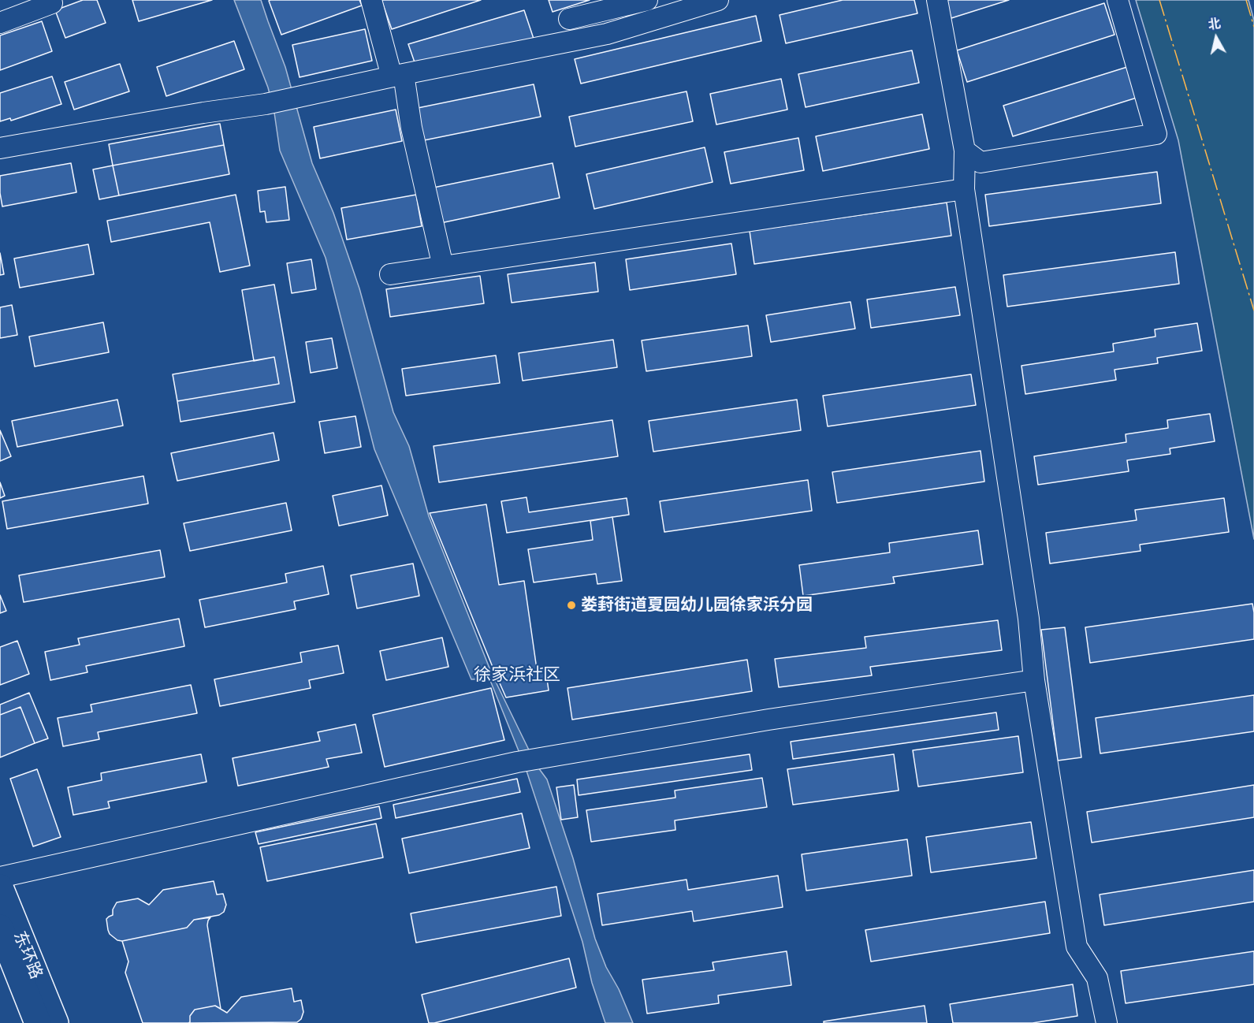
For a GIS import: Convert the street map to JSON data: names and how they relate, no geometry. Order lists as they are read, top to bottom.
{
  "streets": {
    "main road": ["东环路"]
  },
  "districts": ["徐家浜社区"],
  "places": ["娄葑街道夏园幼儿园徐家浜分园"],
  "north": "top"
}
